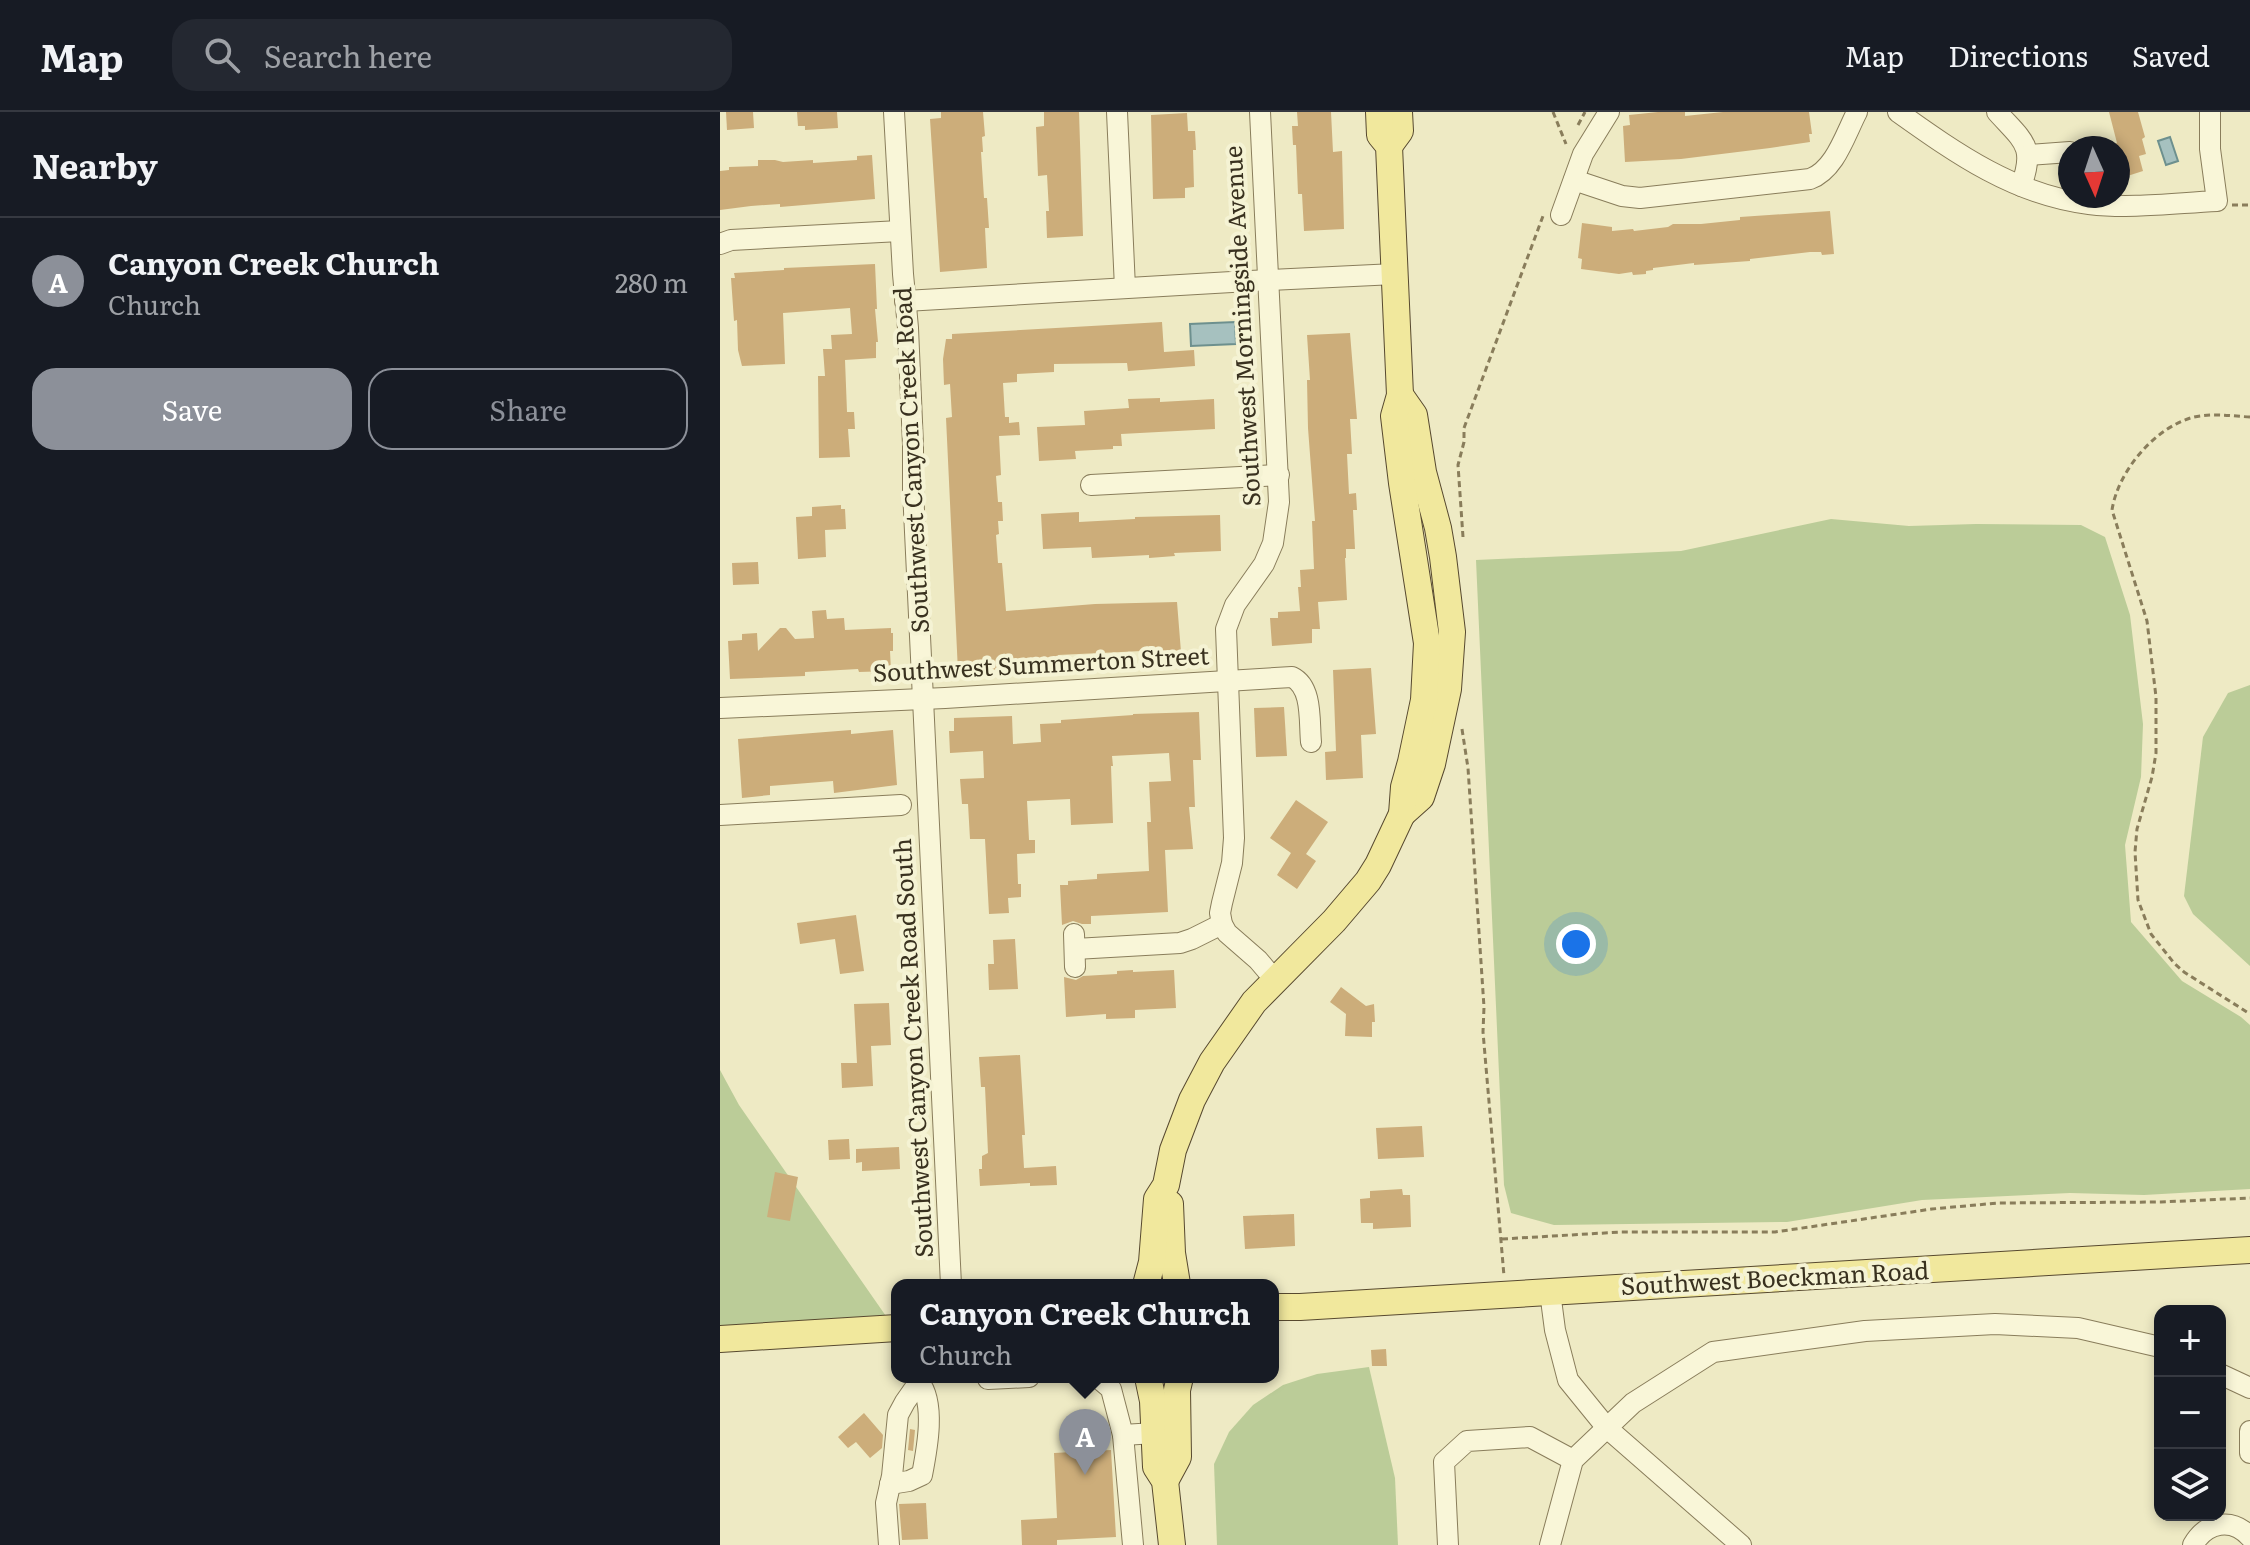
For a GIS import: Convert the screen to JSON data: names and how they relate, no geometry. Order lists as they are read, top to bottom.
{
  "streets": {
    "main road": ["Southwest Boeckman Road"],
    "street": [
      "Southwest Morningside Avenue",
      "Southwest Canyon Creek Road",
      "Southwest Summerton Street",
      "Southwest Canyon Creek Road South"
    ]
  },
  "crossings": [
    ["Southwest Morningside Avenue", "Southwest Summerton Street"],
    ["Southwest Canyon Creek Road", "Southwest Summerton Street"],
    ["Southwest Canyon Creek Road", "Southwest Canyon Creek Road South"]
  ],
  "north": "bottom",
  "page": {
    "header": "Map",
    "search": "Search here",
    "nav": ["Map", "Directions", "Saved"],
    "heading": "Nearby",
    "list": [
      {
        "mark": "A",
        "name": "Canyon Creek Church",
        "note": "Church",
        "value": "280 m"
      }
    ],
    "buttons": ["Save", "Share"],
    "popup": ["Canyon Creek Church", "Church"],
    "map_buttons": ["+", "−"],
    "pins": "A"
  }
}
